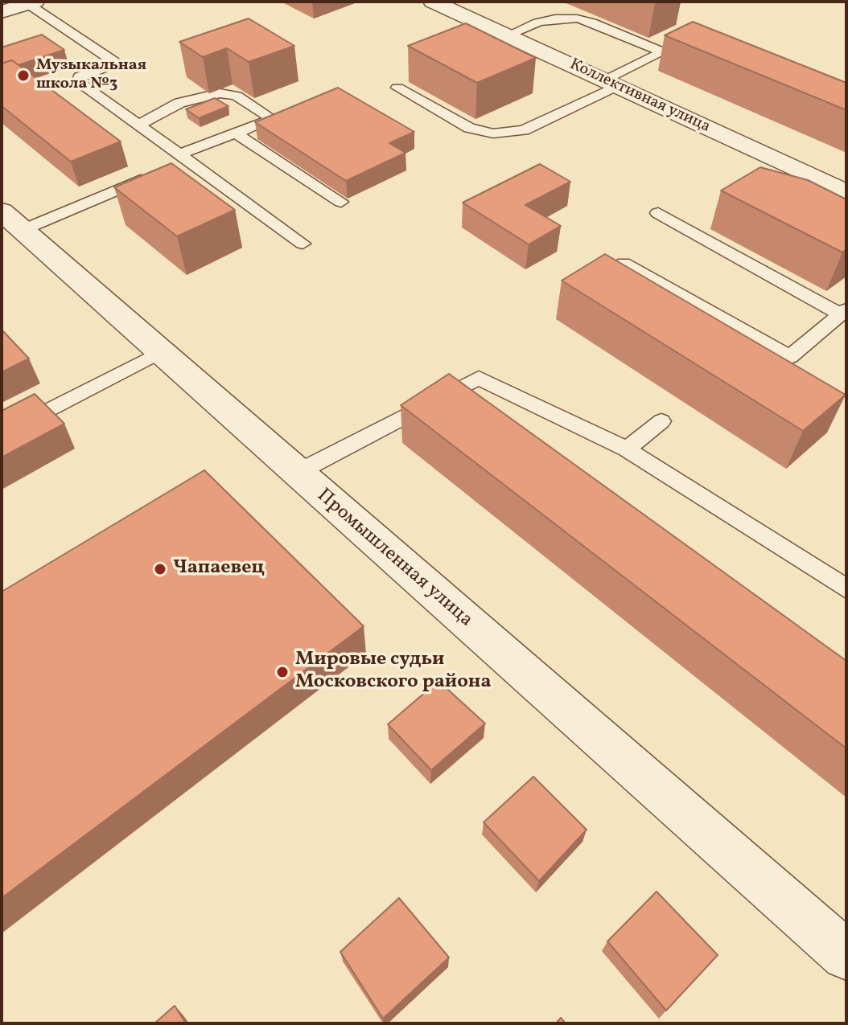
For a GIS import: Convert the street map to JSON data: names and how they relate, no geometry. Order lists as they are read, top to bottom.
{
  "streets": {
    "street": ["Коллективная улица", "Промышленная улица"]
  },
  "places": ["Музыкальная школа №3", "Чапаевец", "Мировые судьи Московского района"]
}
